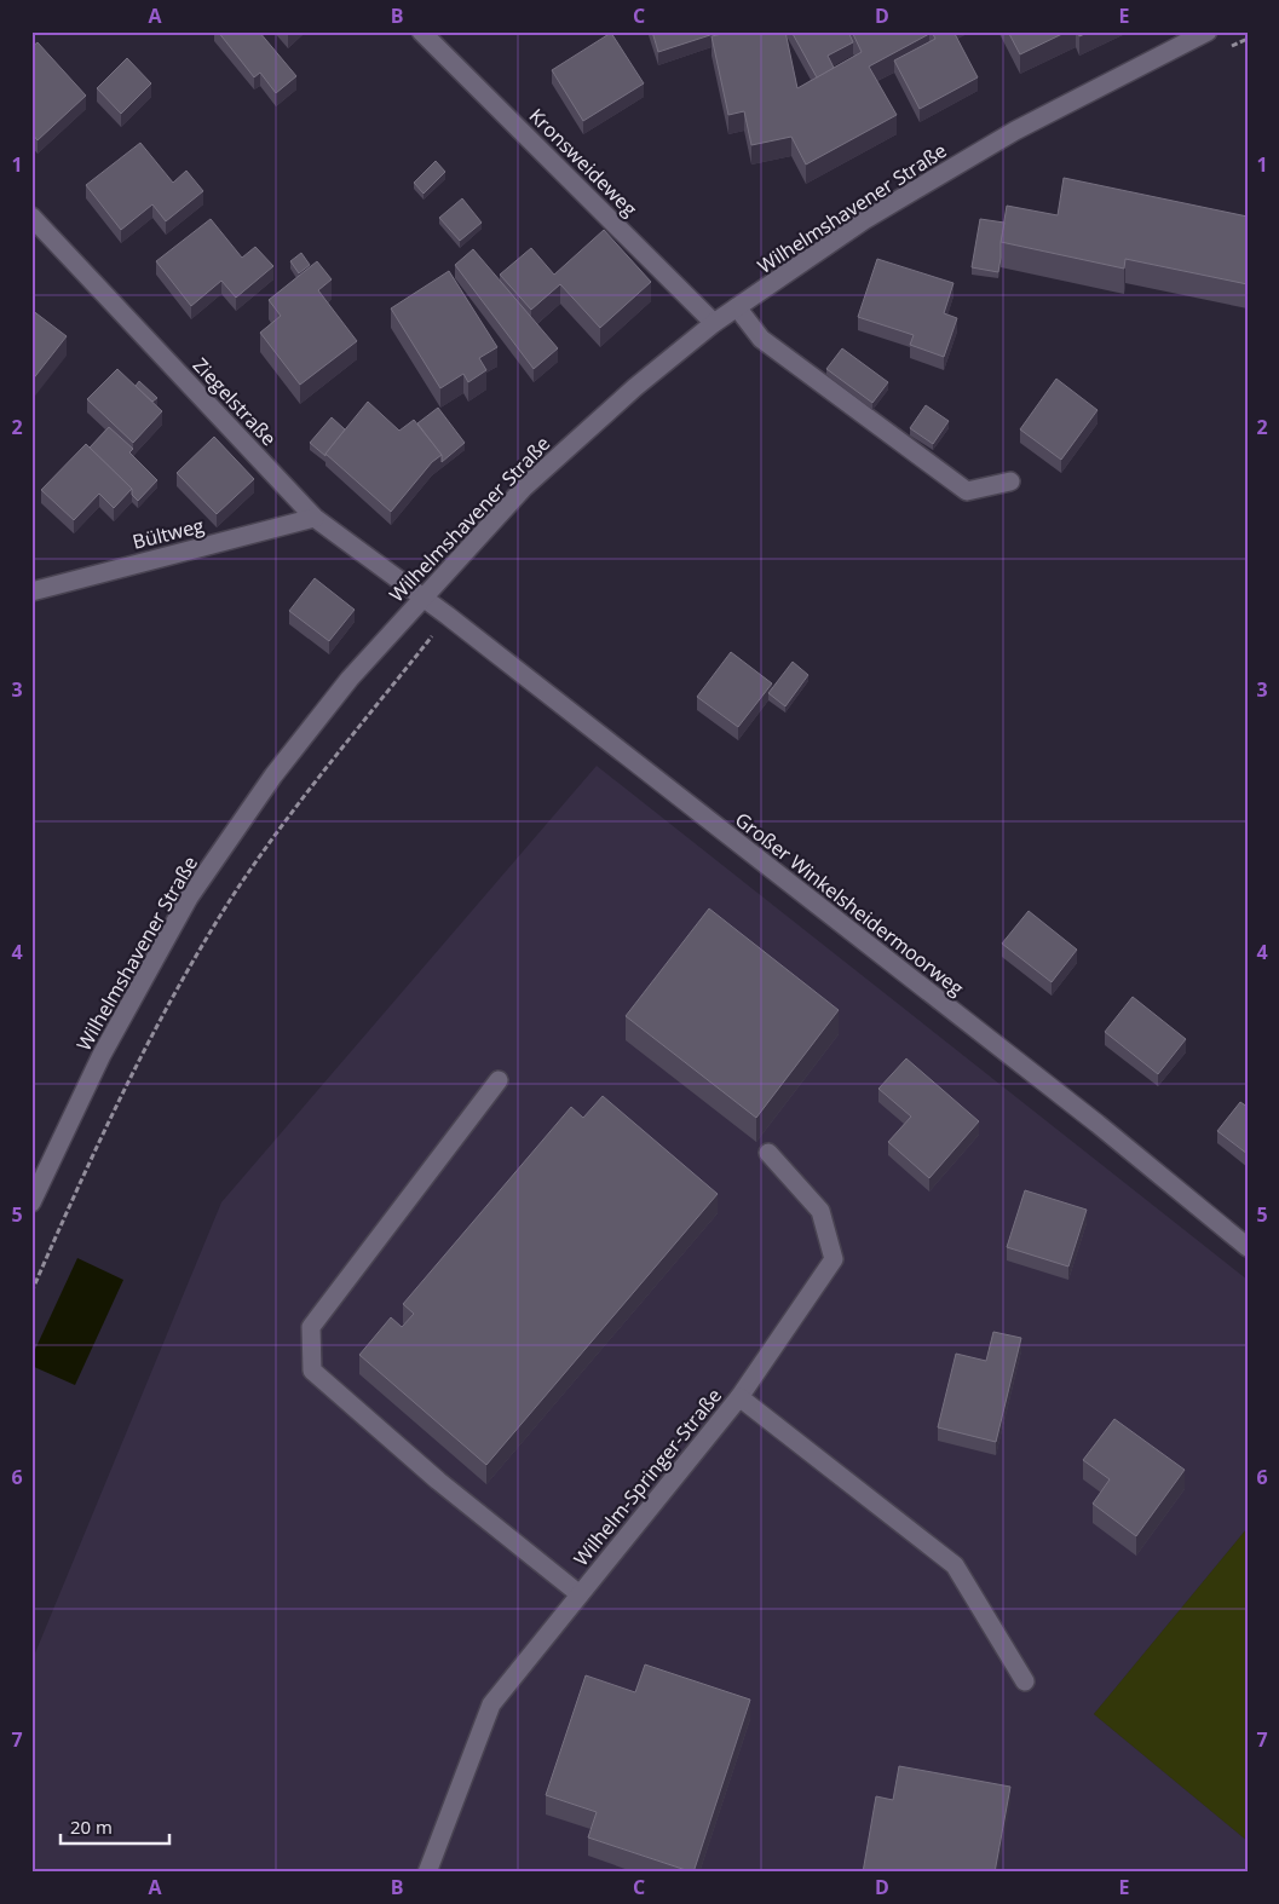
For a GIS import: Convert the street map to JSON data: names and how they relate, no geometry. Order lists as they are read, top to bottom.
{
  "streets": {
    "street": [
      "Kronsweideweg",
      "Wilhelmshavener Straße",
      "Ziegelstraße",
      "Bültweg",
      "Großer Winkelsheidermoorweg",
      "Wilhelm-Springer-Straße"
    ]
  },
  "crossings": [
    ["Kronsweideweg", "Wilhelmshavener Straße"],
    ["Wilhelmshavener Straße", "Ziegelstraße"],
    ["Wilhelmshavener Straße", "Großer Winkelsheidermoorweg"],
    ["Ziegelstraße", "Bültweg"],
    ["Ziegelstraße", "Großer Winkelsheidermoorweg"]
  ],
  "scale_bar": "20 m",
  "grid": {
    "columns": [
      "A",
      "B",
      "C",
      "D",
      "E"
    ],
    "rows": [
      "1",
      "2",
      "3",
      "4",
      "5",
      "6",
      "7"
    ]
  }
}
